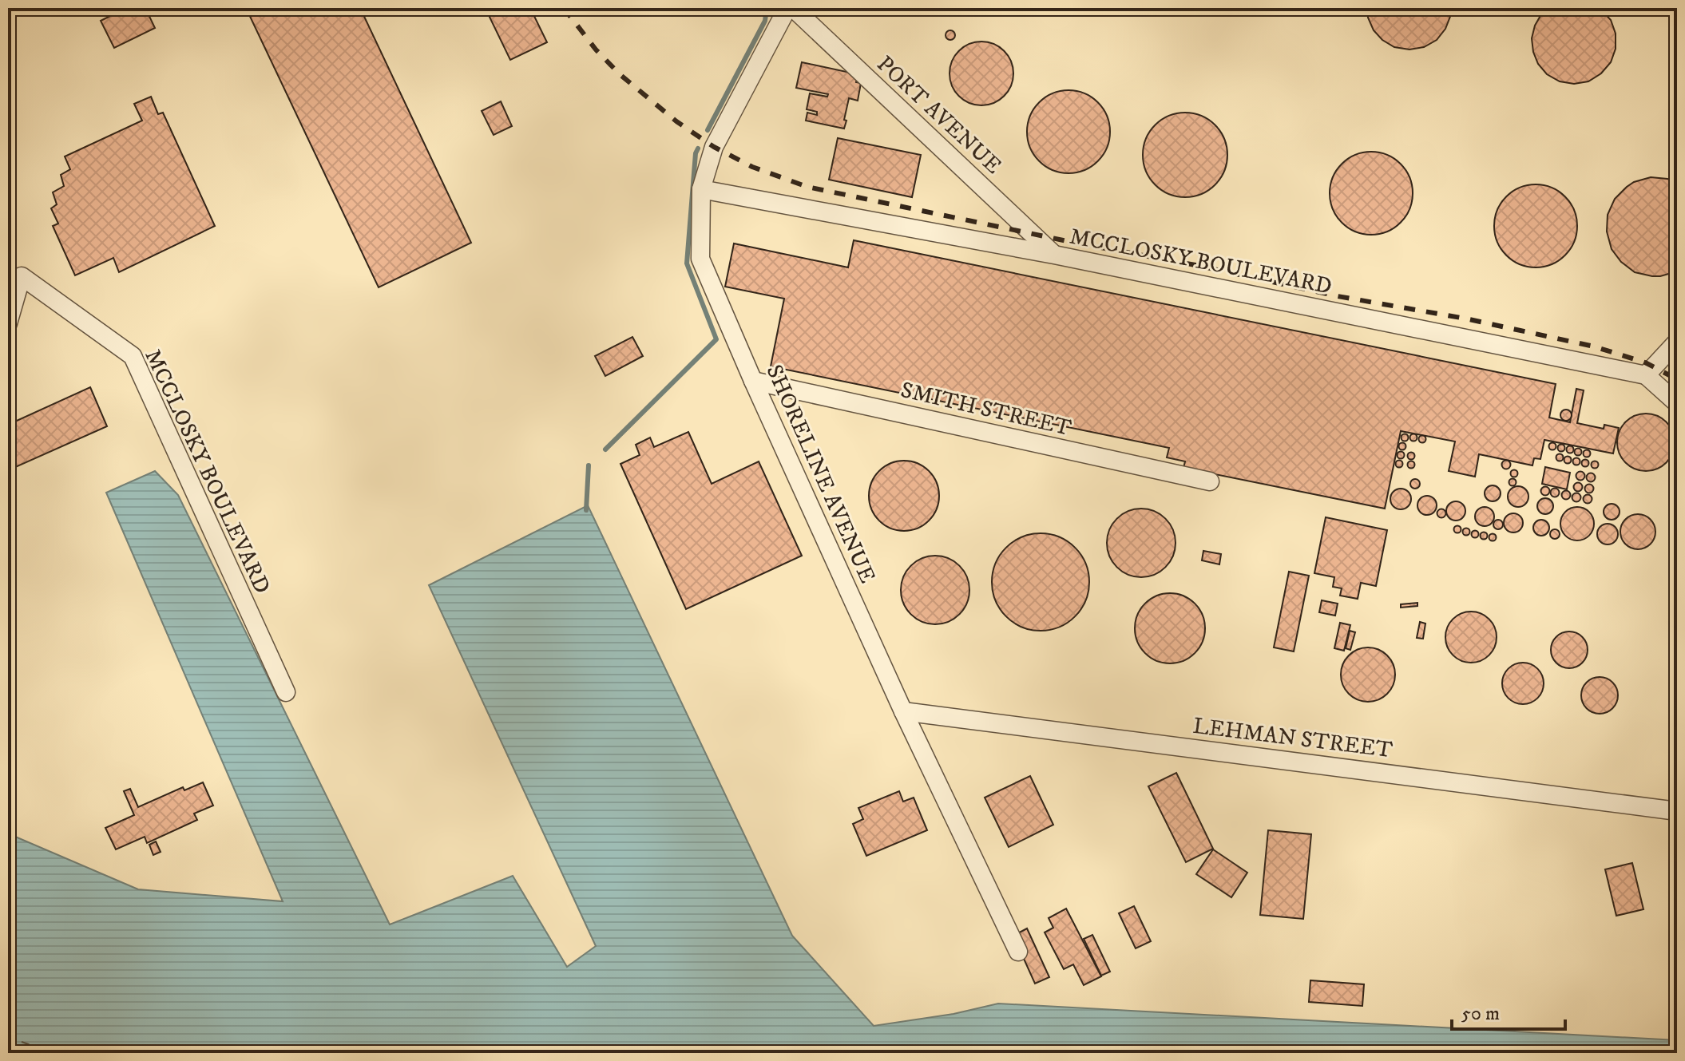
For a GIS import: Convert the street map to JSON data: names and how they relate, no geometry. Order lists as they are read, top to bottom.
{
  "streets": {
    "street": [
      "PORT AVENUE",
      "MCCLOSKY BOULEVARD",
      "SMITH STREET",
      "SHORELINE AVENUE",
      "LEHMAN STREET"
    ]
  },
  "crossings": [
    ["PORT AVENUE", "MCCLOSKY BOULEVARD"],
    ["MCCLOSKY BOULEVARD", "SHORELINE AVENUE"],
    ["SMITH STREET", "SHORELINE AVENUE"],
    ["SHORELINE AVENUE", "LEHMAN STREET"]
  ],
  "scale_bar": "50 m"
}
